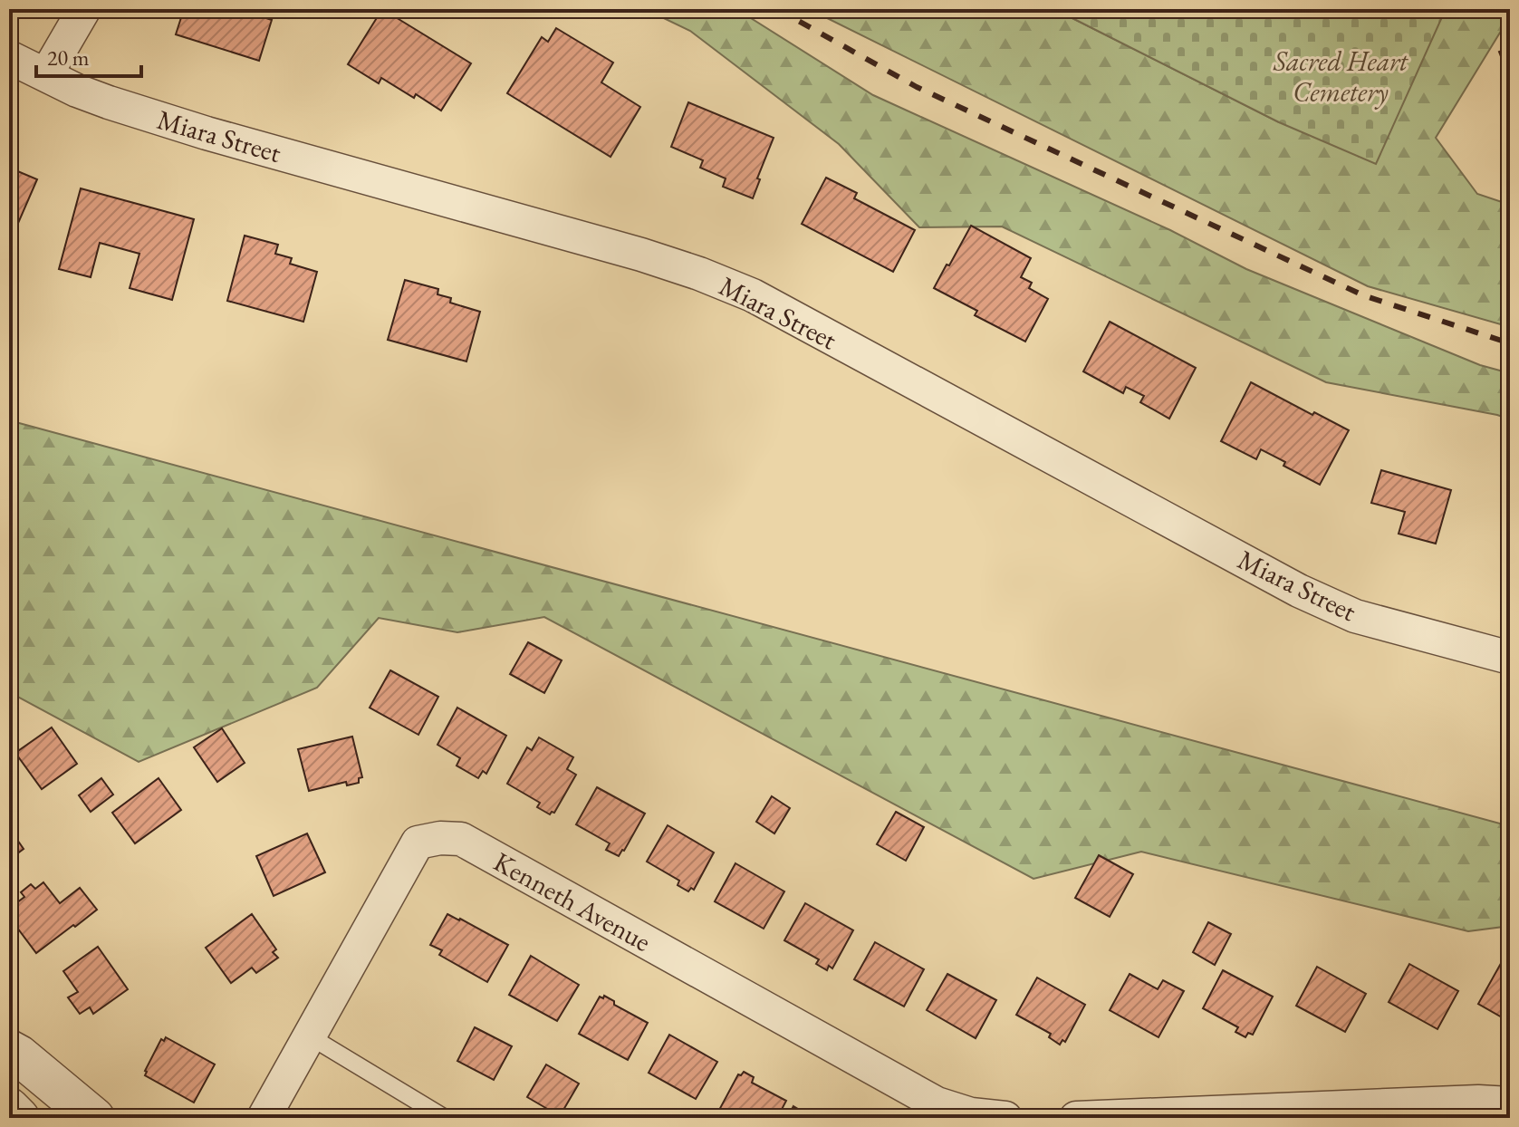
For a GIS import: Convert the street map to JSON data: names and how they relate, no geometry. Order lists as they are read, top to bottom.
{
  "streets": {
    "street": ["Miara Street", "Kenneth Avenue"]
  },
  "parks": ["Sacred Heart Cemetery"],
  "scale_bar": "20 m"
}
